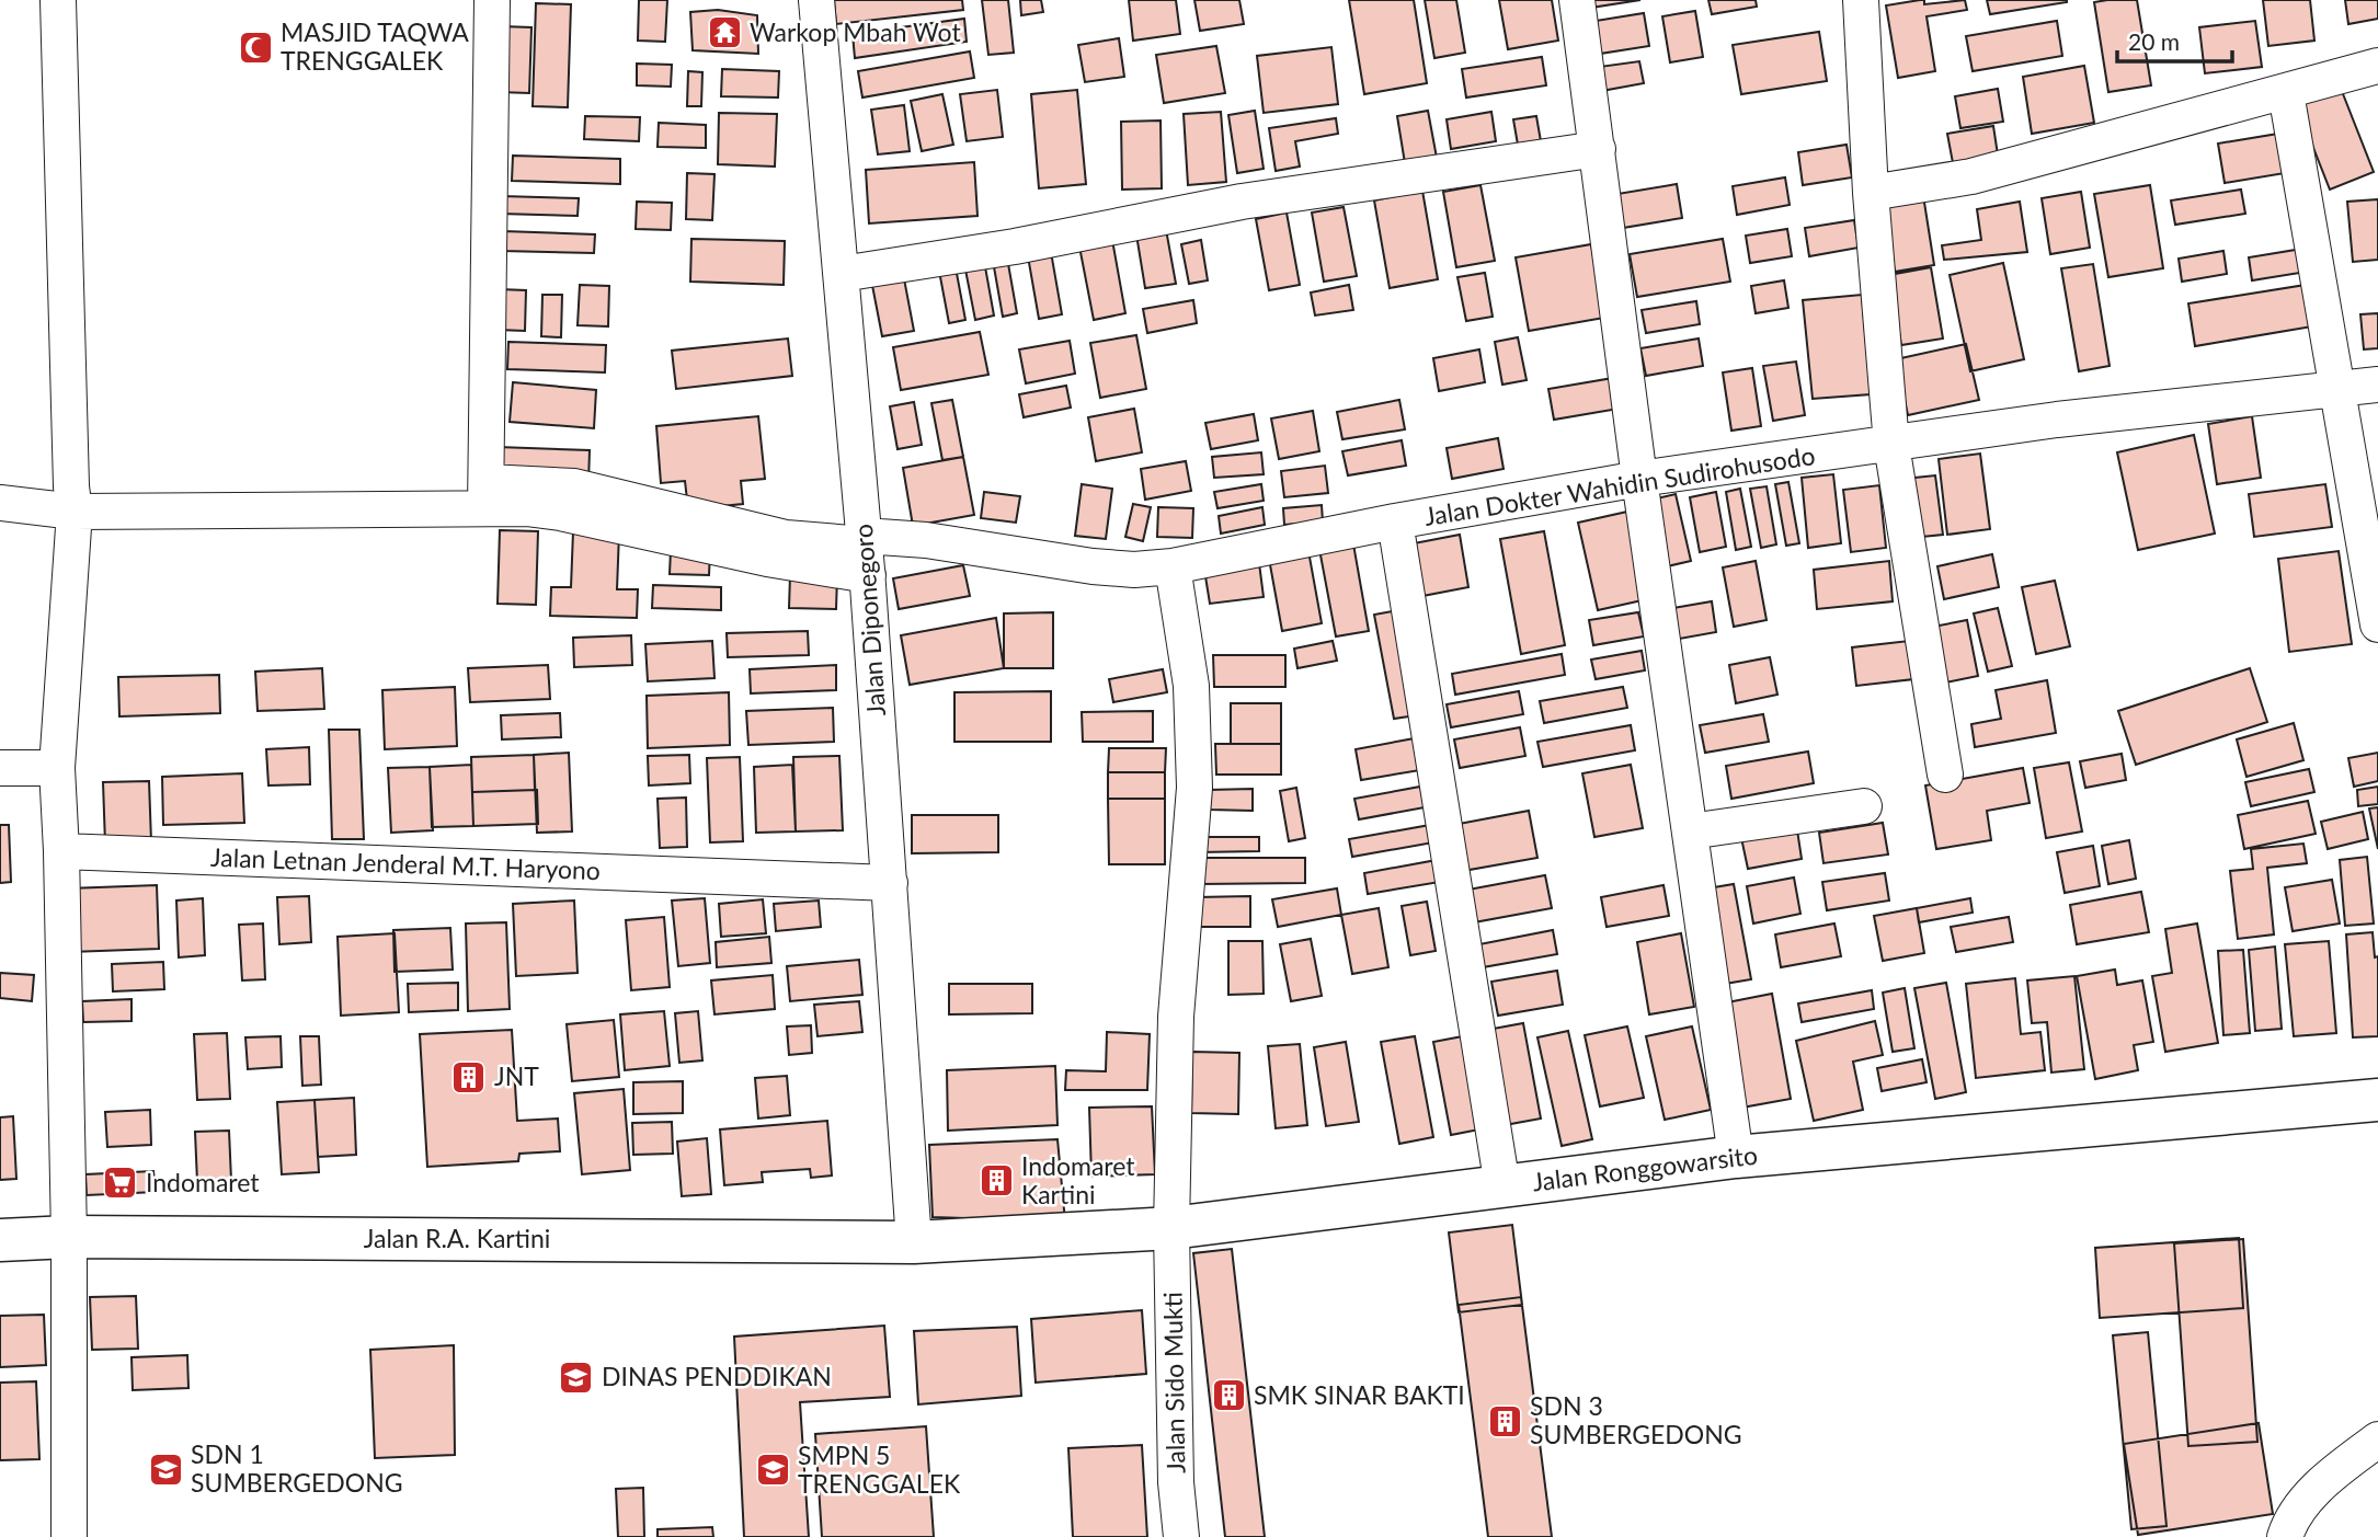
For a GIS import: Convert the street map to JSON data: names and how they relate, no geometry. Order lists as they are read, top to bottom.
{
  "streets": {
    "street": [
      "Jalan Dokter Wahidin Sudirohusodo",
      "Jalan Diponegoro",
      "Jalan Letnan Jenderal M.T. Haryono",
      "Jalan Ronggowarsito",
      "Jalan R.A. Kartini",
      "Jalan Sido Mukti"
    ]
  },
  "crossings": [
    ["Jalan Dokter Wahidin Sudirohusodo", "Jalan Diponegoro"],
    ["Jalan Dokter Wahidin Sudirohusodo", "Jalan Sido Mukti"],
    ["Jalan Diponegoro", "Jalan Letnan Jenderal M.T. Haryono"],
    ["Jalan Diponegoro", "Jalan Ronggowarsito"],
    ["Jalan Diponegoro", "Jalan R.A. Kartini"],
    ["Jalan Ronggowarsito", "Jalan R.A. Kartini"],
    ["Jalan Ronggowarsito", "Jalan Sido Mukti"]
  ],
  "places": {
    "temple": ["Warkop Mbah Wot"],
    "mosque": ["MASJID TAQWA TRENGGALEK"],
    "building": [
      "JNT",
      "Indomaret Kartini",
      "SMK SINAR BAKTI",
      "SDN 3 SUMBERGEDONG"
    ],
    "supermarket": ["Indomaret"],
    "school or university": ["DINAS PENDDIKAN", "SDN 1 SUMBERGEDONG", "SMPN 5 TRENGGALEK"]
  },
  "scale_bar": "20 m"
}
